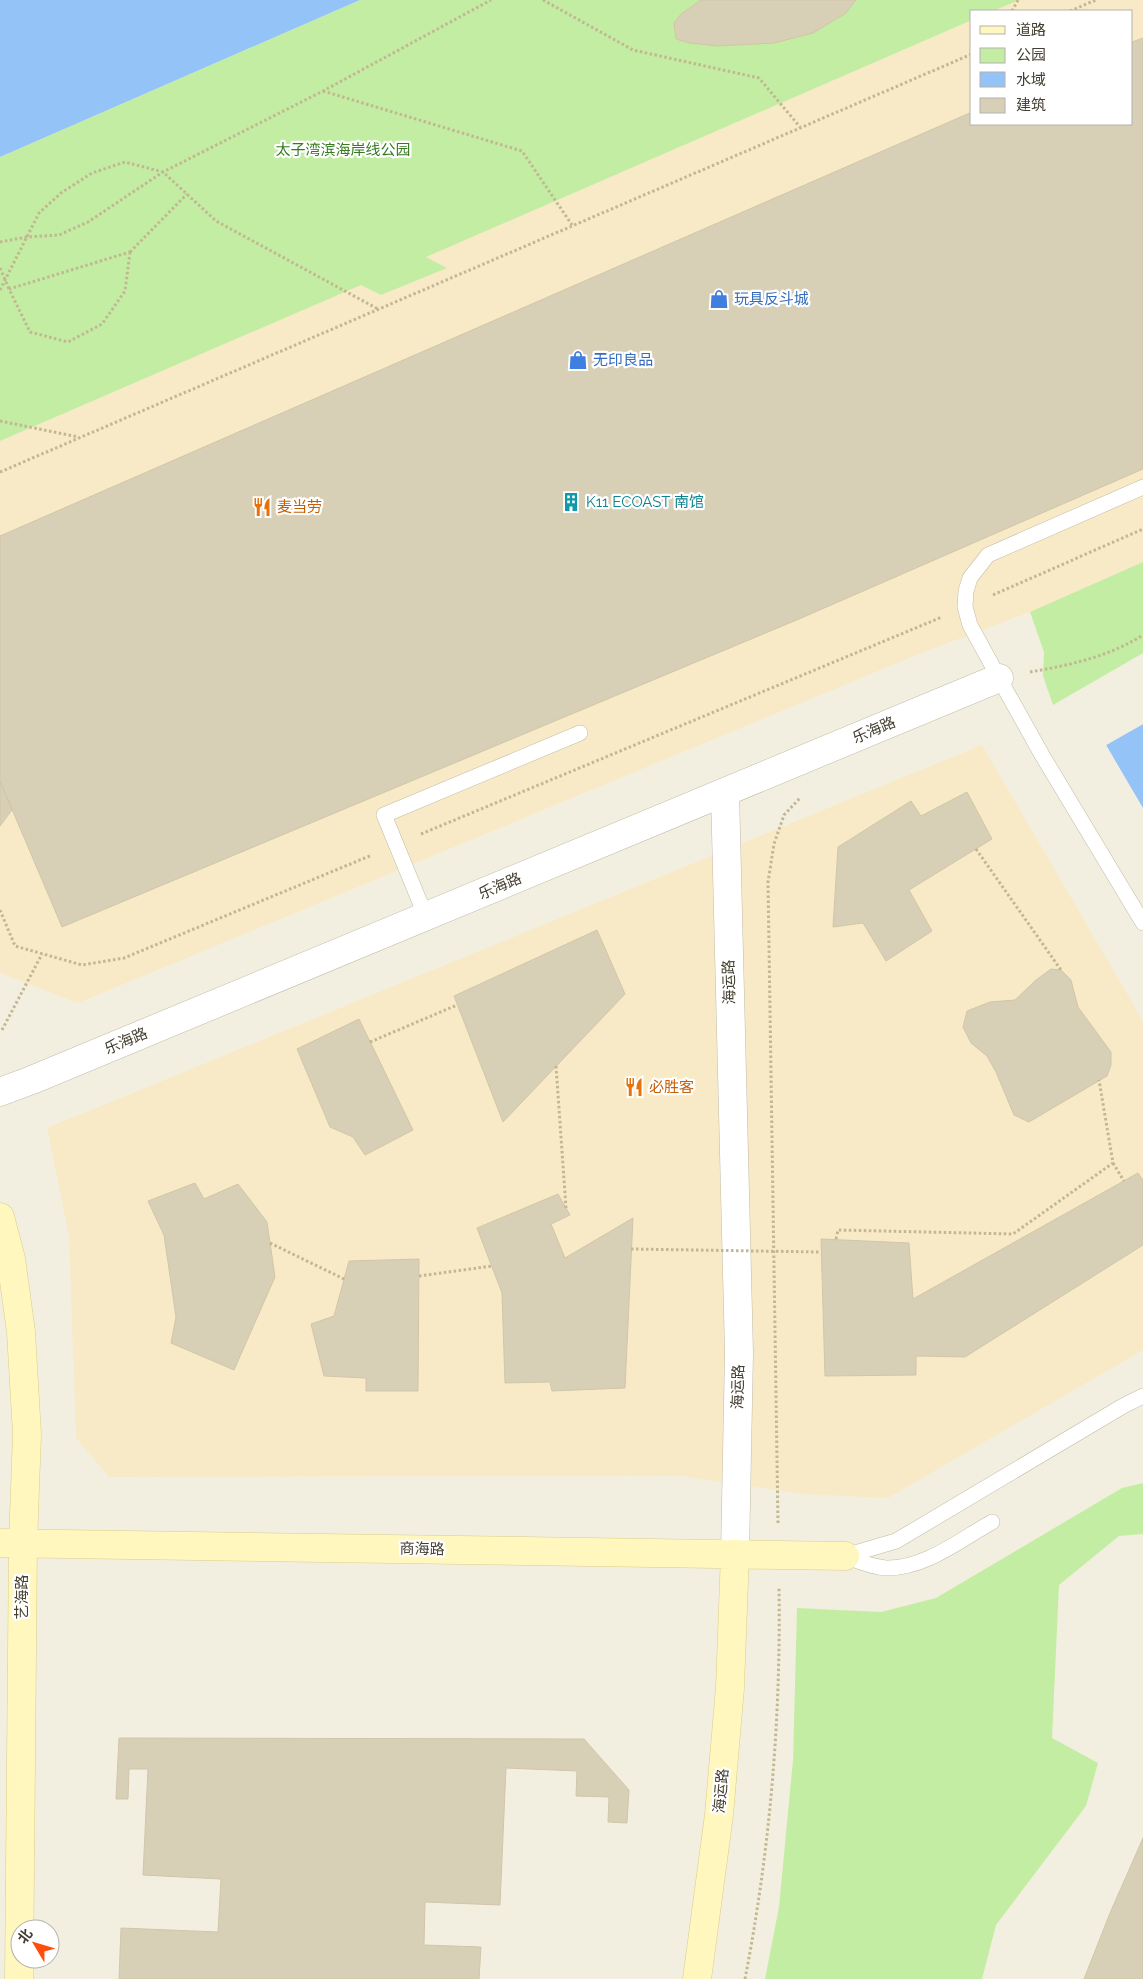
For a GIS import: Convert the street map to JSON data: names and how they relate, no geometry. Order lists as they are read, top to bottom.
{
  "streets": {
    "street": [
      "乐海路",
      "海运路",
      "商海路",
      "艺海路"
    ]
  },
  "crossings": [
    ["乐海路", "海运路"],
    ["海运路", "商海路"],
    ["商海路", "艺海路"]
  ],
  "parks": ["太子湾滨海岸线公园"],
  "places": {
    "shop": ["玩具反斗城", "无印良品"],
    "building": ["K11 ECOAST 南馆"],
    "restaurant": ["麦当劳", "必胜客"]
  },
  "legend": [
    "道路",
    "公园",
    "水域",
    "建筑"
  ],
  "north": "top left"
}
